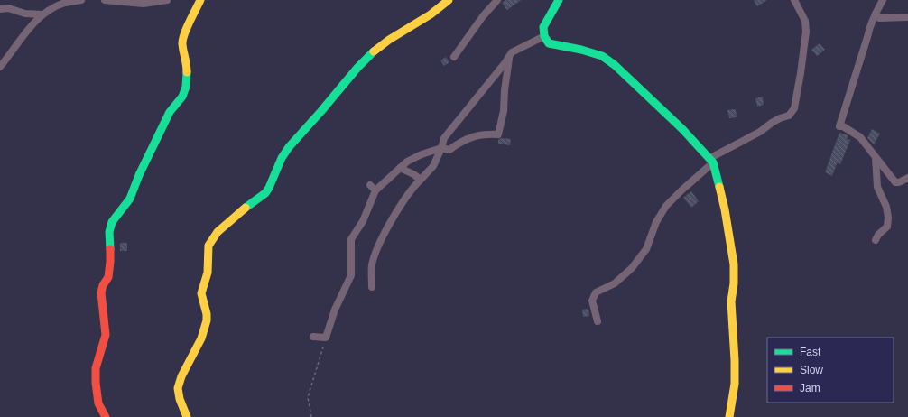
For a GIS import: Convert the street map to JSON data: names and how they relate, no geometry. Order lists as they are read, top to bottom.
{
  "legend": ["Fast", "Slow", "Jam"]
}
